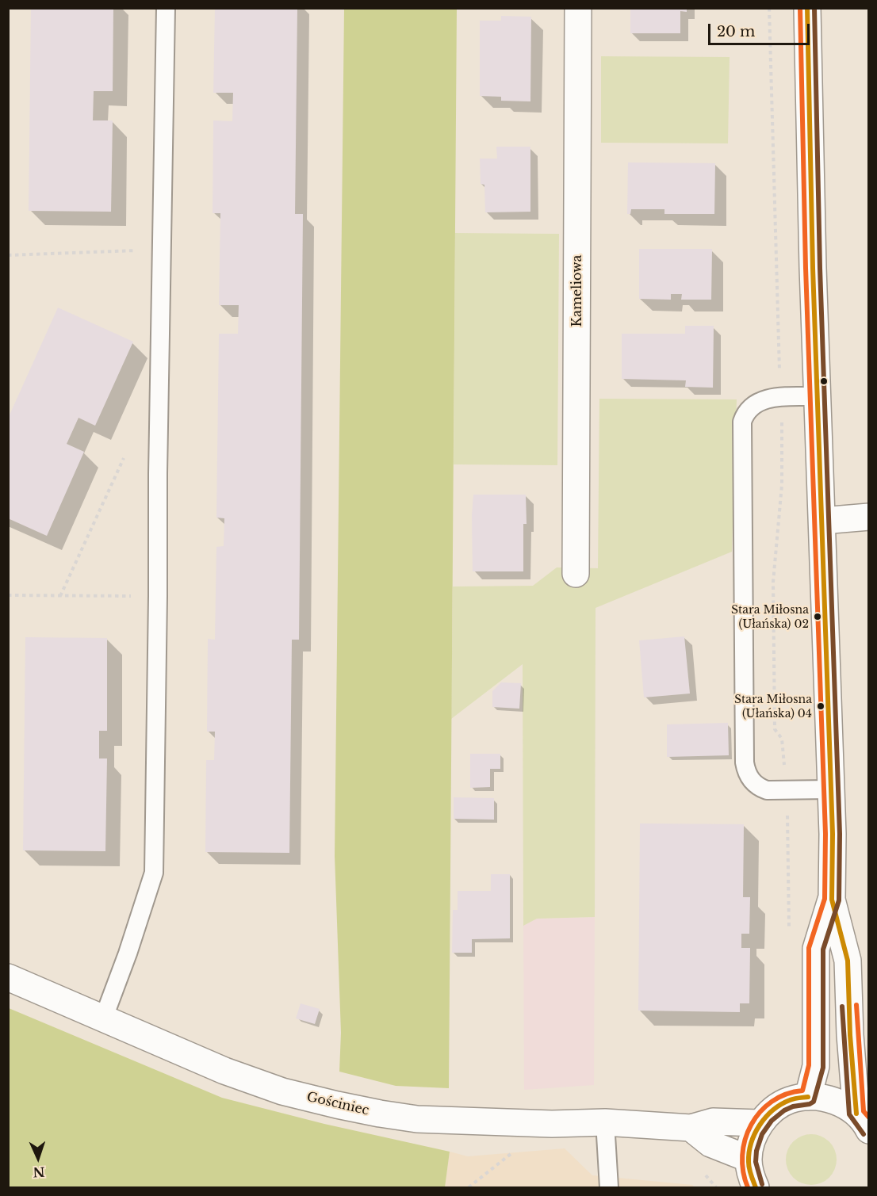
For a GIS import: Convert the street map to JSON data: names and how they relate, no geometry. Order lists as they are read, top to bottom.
{
  "streets": {
    "street": ["Kameliowa", "Gościniec"]
  },
  "places": ["Stara Miłosna (Ułańska) 02", "Stara Miłosna (Ułańska) 04"],
  "scale_bar": "20 m",
  "north": "bottom"
}
